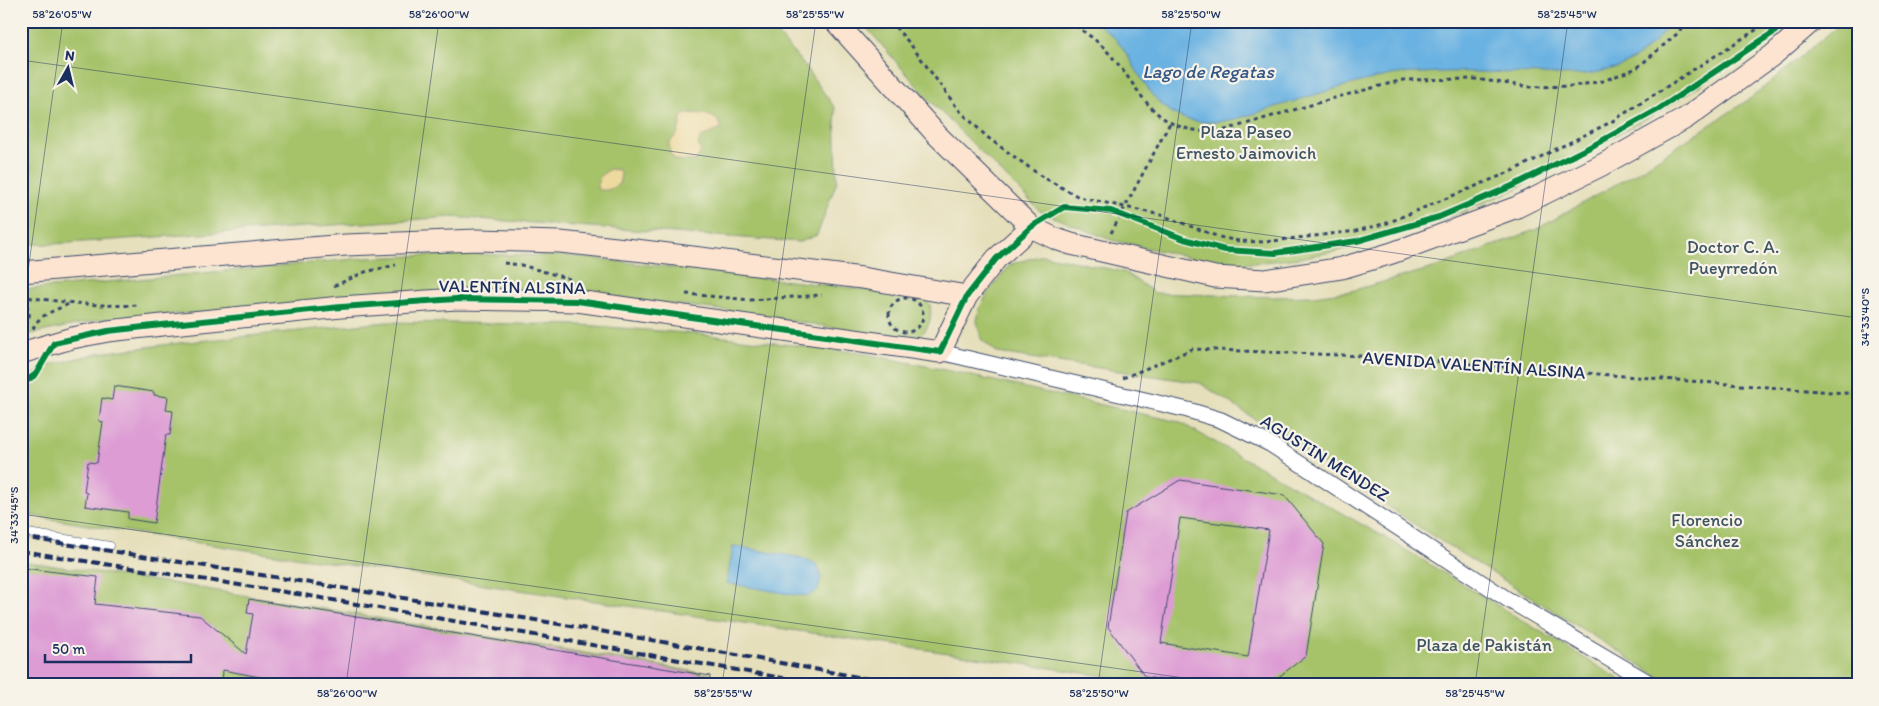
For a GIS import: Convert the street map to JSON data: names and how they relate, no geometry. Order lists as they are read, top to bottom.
{
  "streets": {
    "main road": ["VALENTÍN ALSINA"],
    "street": ["AGUSTIN MENDEZ"],
    "path": ["AVENIDA VALENTÍN ALSINA"]
  },
  "crossings": [
    ["VALENTÍN ALSINA", "AGUSTIN MENDEZ"],
    ["AVENIDA VALENTÍN ALSINA", "AGUSTIN MENDEZ"]
  ],
  "water": ["Lago de Regatas"],
  "parks": [
    "Plaza Paseo Ernesto Jaimovich",
    "Doctor C. A. Pueyrredón",
    "Florencio Sánchez",
    "Plaza de Pakistán"
  ],
  "scale_bar": "50 m",
  "north": "top",
  "coordinates": [
    "58°26'05\"W",
    "58°26'00\"W",
    "58°25'55\"W",
    "58°25'50\"W",
    "58°25'45\"W",
    "34°33'40\"S",
    "34°33'45\"S"
  ]
}
